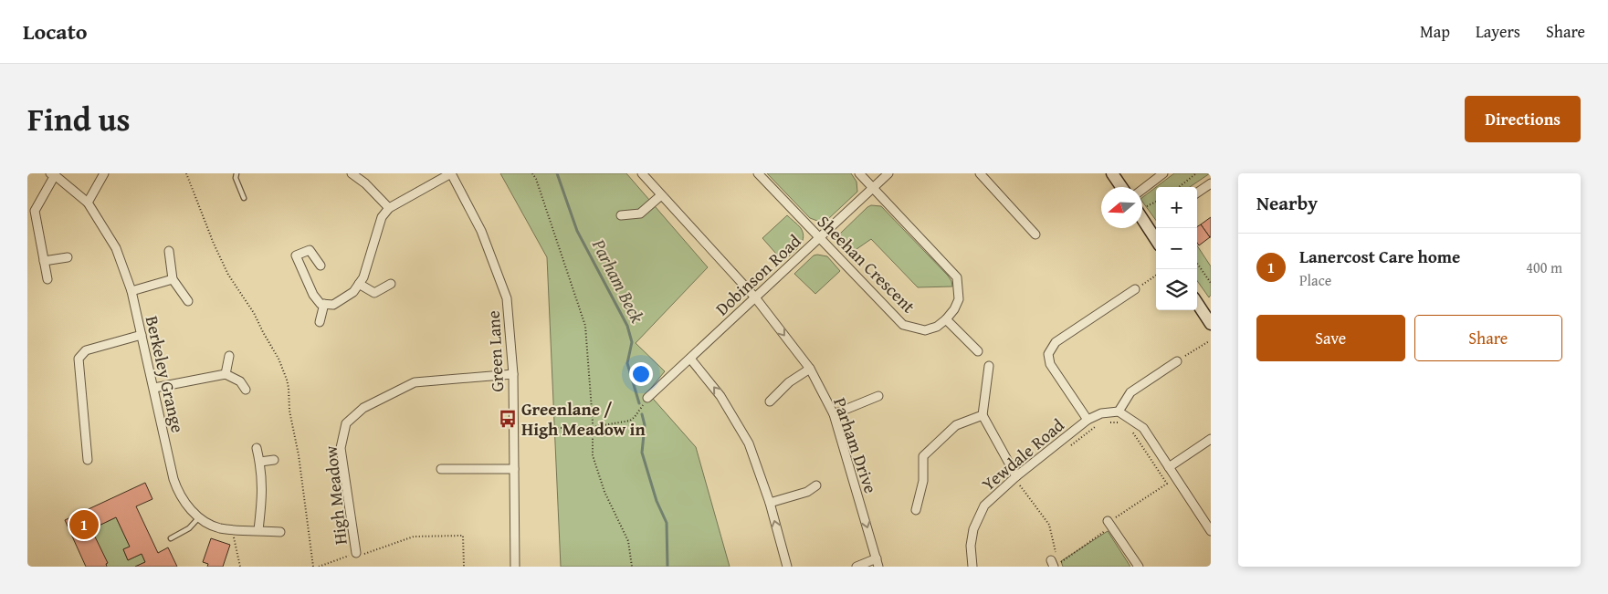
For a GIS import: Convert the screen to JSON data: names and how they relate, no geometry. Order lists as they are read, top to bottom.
{
  "streets": {
    "street": [
      "Sheehan Crescent",
      "Dobinson Road",
      "Green Lane",
      "Berkeley Grange",
      "Parham Drive",
      "Yewdale Road",
      "High Meadow"
    ]
  },
  "crossings": [
    ["Sheehan Crescent", "Dobinson Road"],
    ["Dobinson Road", "Parham Drive"],
    ["Green Lane", "High Meadow"]
  ],
  "one_way": ["Parham Drive"],
  "water": ["Parham Beck"],
  "places": {
    "bus stop": ["Greenlane / High Meadow in"]
  },
  "north": "left",
  "page": {
    "header": "Locato",
    "nav": ["Map", "Layers", "Share"],
    "title": "Find us",
    "buttons": [
      "Directions",
      ["Save", "Share"]
    ],
    "heading": "Nearby",
    "map_buttons": ["+", "−"],
    "list": [
      {
        "mark": "1",
        "name": "Lanercost Care home",
        "note": "Place",
        "value": "400 m"
      }
    ],
    "pins": "1"
  }
}
